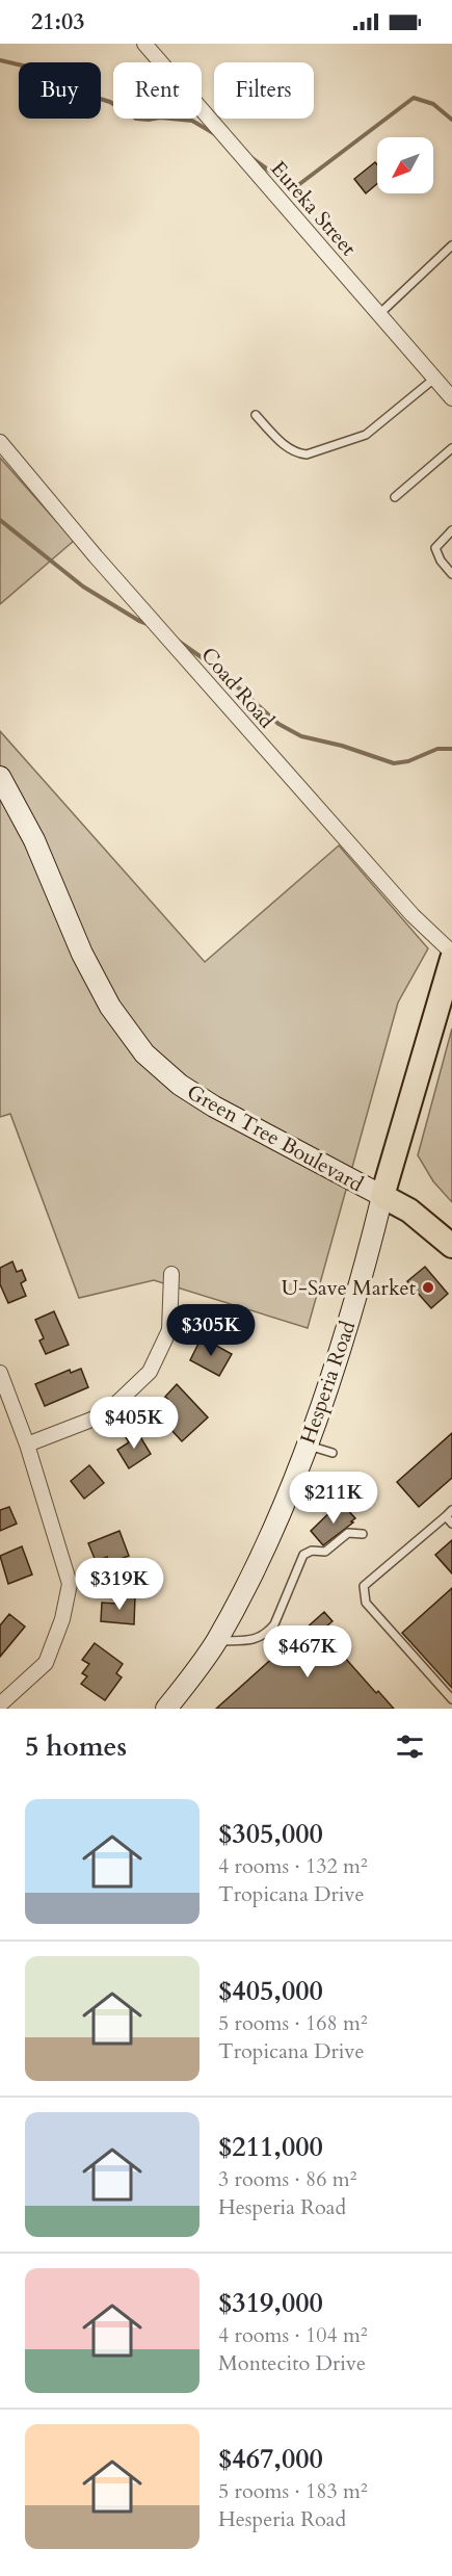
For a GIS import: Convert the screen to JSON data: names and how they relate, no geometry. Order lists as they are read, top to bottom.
{
  "streets": {
    "main road": ["Green Tree Boulevard", "Hesperia Road"],
    "street": ["Eureka Street", "Coad Road"]
  },
  "crossings": [
    ["Green Tree Boulevard", "Hesperia Road"]
  ],
  "places": ["U-Save Market"],
  "north": "bottom left",
  "page": {
    "status": "21:03",
    "chip": ["Buy", "Rent", "Filters"],
    "price": [
      "$305K",
      "$405K",
      "$211K",
      "$319K",
      "$467K"
    ],
    "heading": "5 homes",
    "list": [
      {
        "name": "$305,000",
        "note": "4 rooms · 132 m² · Tropicana Drive"
      },
      {
        "name": "$405,000",
        "note": "5 rooms · 168 m² · Tropicana Drive"
      },
      {
        "name": "$211,000",
        "note": "3 rooms · 86 m² · Hesperia Road"
      },
      {
        "name": "$319,000",
        "note": "4 rooms · 104 m² · Montecito Drive"
      },
      {
        "name": "$467,000",
        "note": "5 rooms · 183 m² · Hesperia Road"
      }
    ]
  }
}
